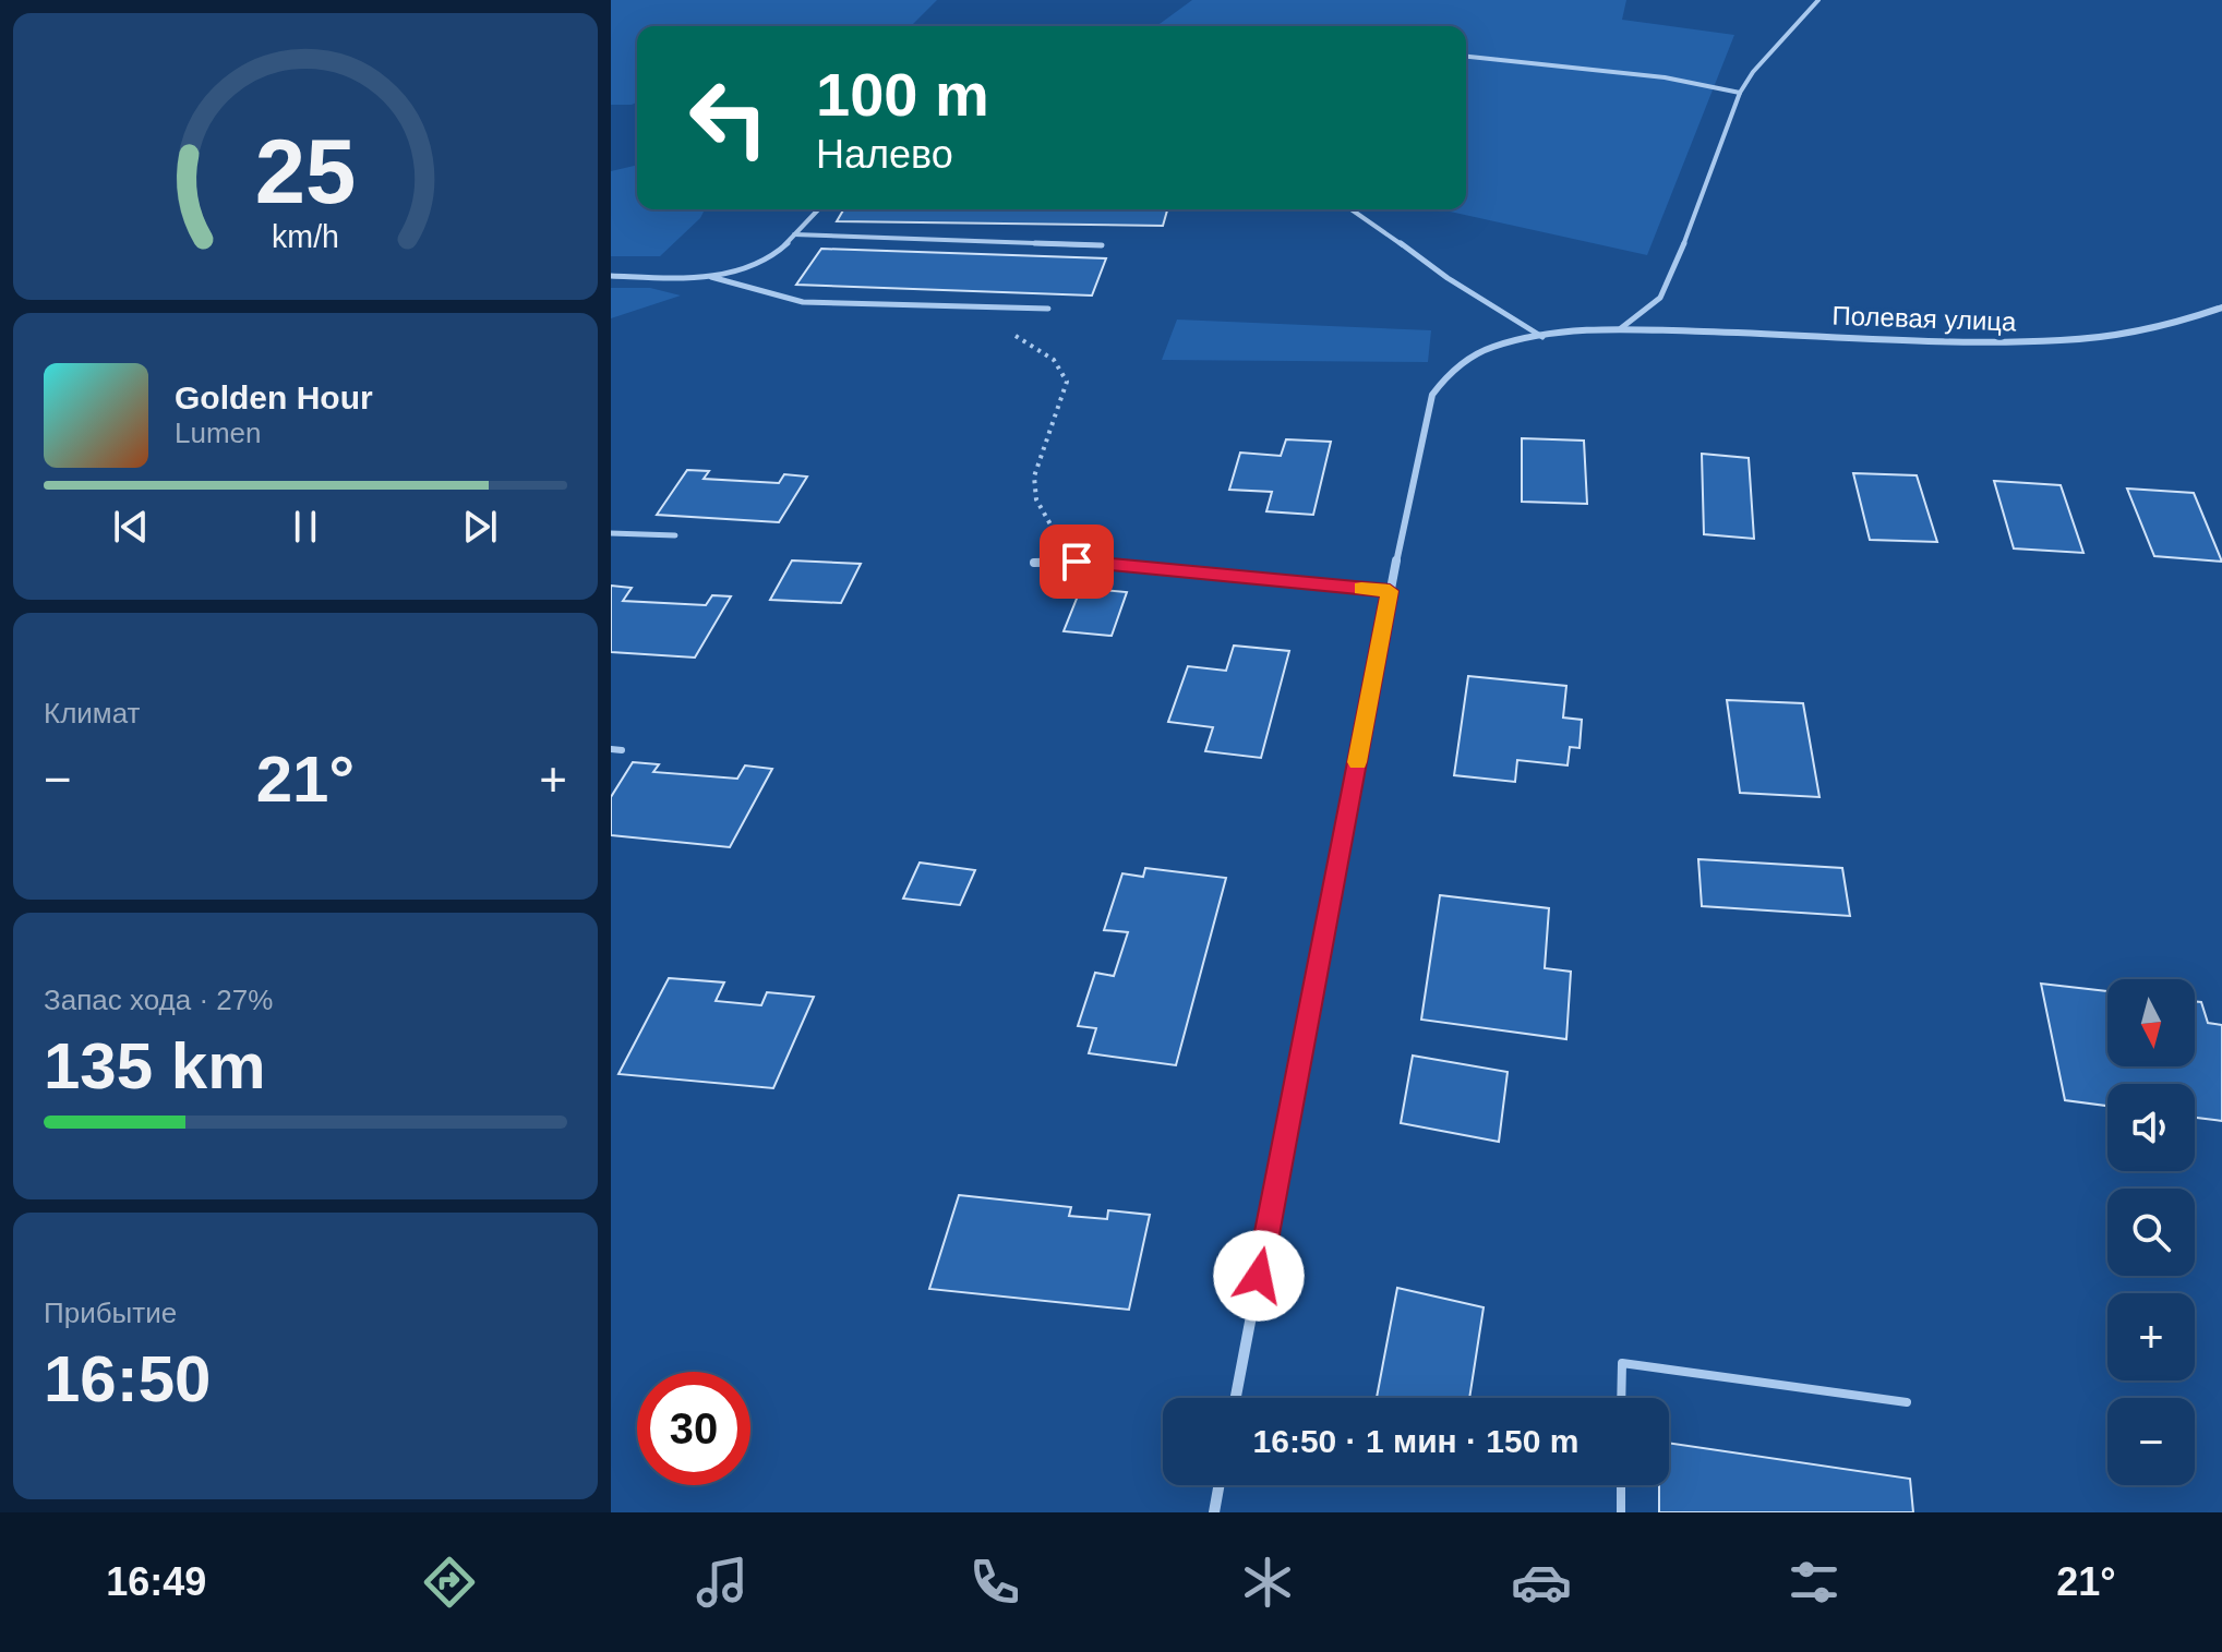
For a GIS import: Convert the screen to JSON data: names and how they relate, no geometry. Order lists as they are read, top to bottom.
{
  "streets": {
    "street": ["Полевая улица"]
  },
  "north": "bottom",
  "page": {
    "turn": ["100 m", "Налево"],
    "song": ["Golden Hour", "Lumen"],
    "tile": [
      "Климат",
      ["Запас хода · 27%", "135 km"],
      ["Прибытие", "16:50"]
    ],
    "heat": ["−", "21°", "+"],
    "map_buttons": ["+", "−"],
    "limit": "30",
    "trip": "16:50 · 1 мин · 150 m",
    "tabs": ["16:49", "21°"],
    "gauge": ["25", "km/h"]
  }
}
